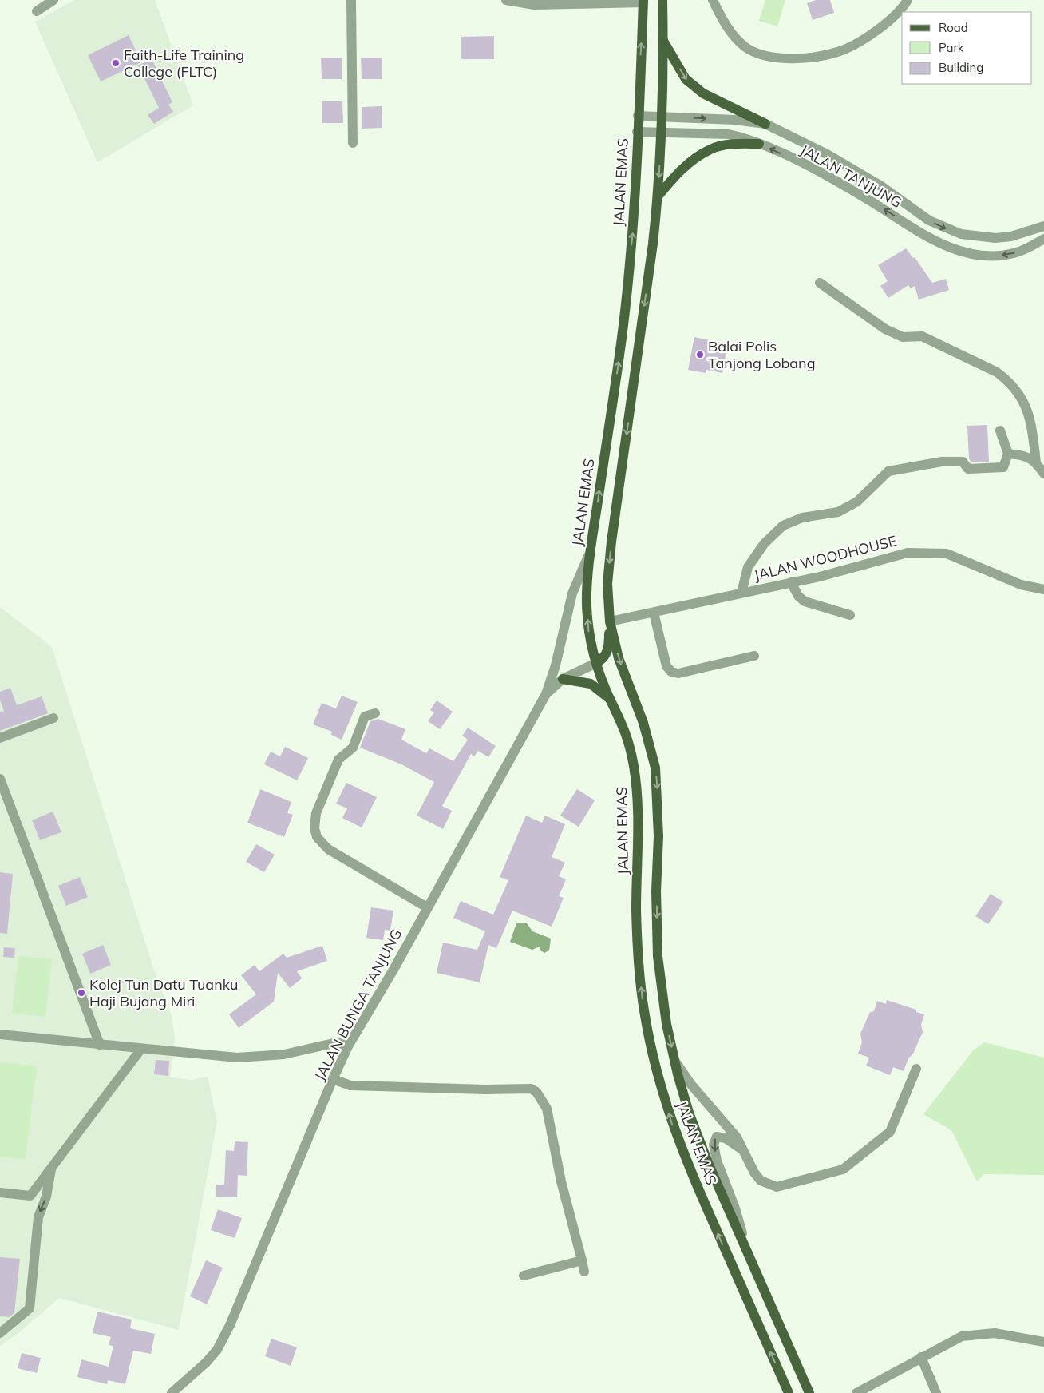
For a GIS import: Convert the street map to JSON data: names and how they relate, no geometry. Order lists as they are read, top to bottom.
{
  "streets": {
    "main road": ["JALAN EMAS"],
    "street": ["JALAN TANJUNG", "JALAN WOODHOUSE", "JALAN BUNGA TANJUNG"]
  },
  "crossings": [
    ["JALAN TANJUNG", "JALAN EMAS"],
    ["JALAN EMAS", "JALAN WOODHOUSE"]
  ],
  "places": ["Faith-Life Training College (FLTC)", "Balai Polis Tanjong Lobang", "Kolej Tun Datu Tuanku Haji Bujang Miri"],
  "legend": ["Road", "Park", "Building"]
}
